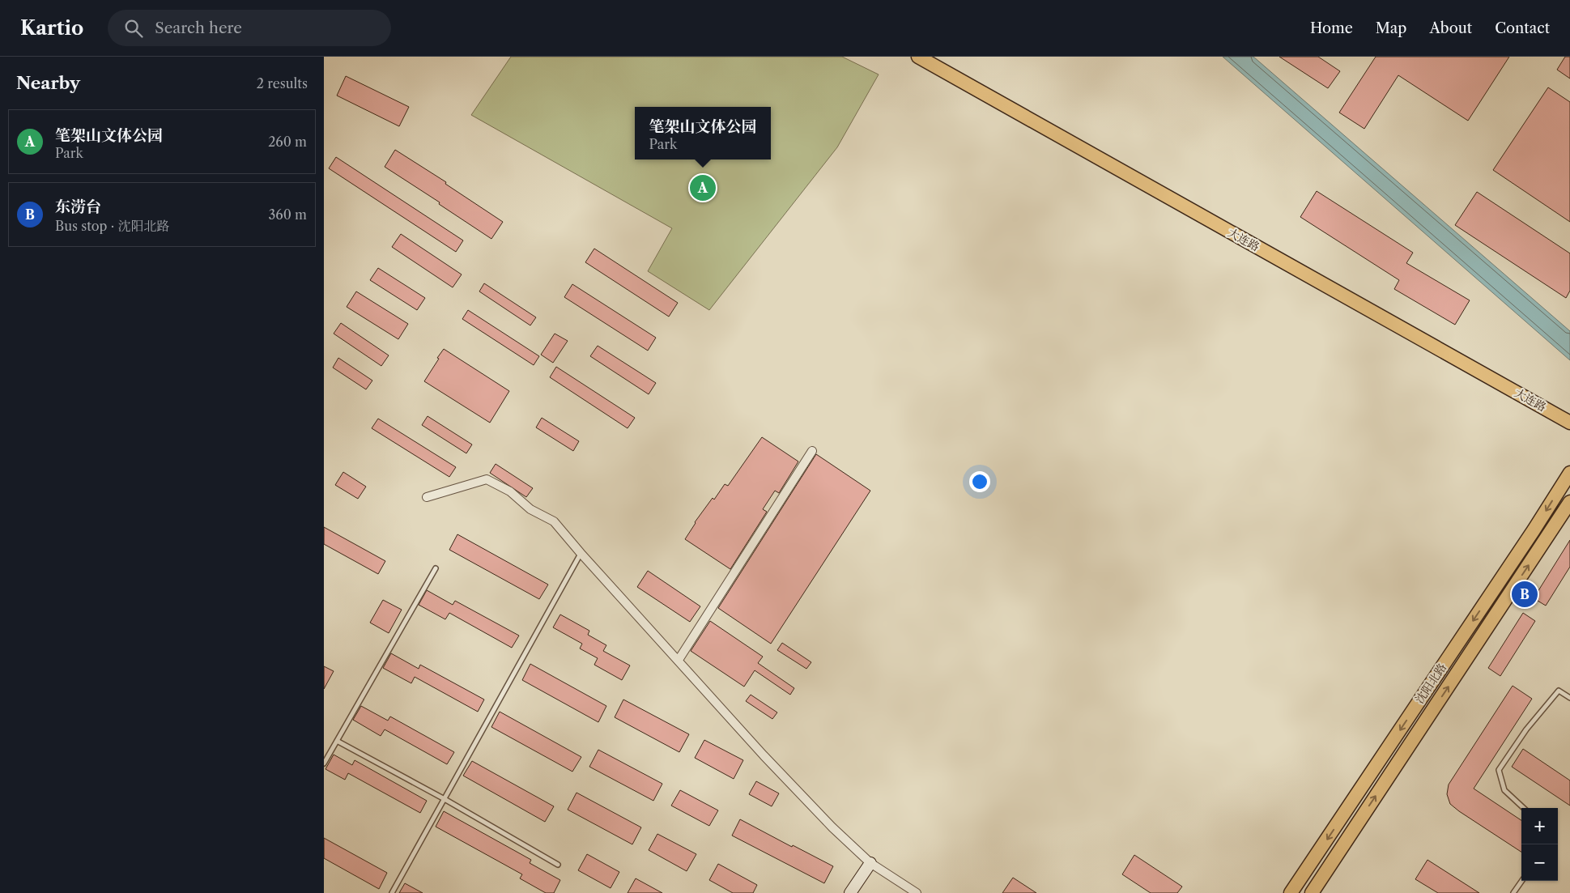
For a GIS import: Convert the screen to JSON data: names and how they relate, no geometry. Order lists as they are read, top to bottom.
{
  "streets": {
    "main road": ["大连路", "沈阳北路"]
  },
  "page": {
    "header": "Kartio",
    "search": "Search here",
    "nav": [
      "Home",
      "Map",
      "About",
      "Contact"
    ],
    "heading": ["Nearby", "2 results"],
    "popup": ["笔架山文体公园", "Park"],
    "list": [
      {
        "mark": "A",
        "name": "笔架山文体公园",
        "note": "Park",
        "value": "260 m"
      },
      {
        "mark": "B",
        "name": "东涝台",
        "note": "Bus stop · 沈阳北路",
        "value": "360 m"
      }
    ],
    "pins": ["A", "B"],
    "map_buttons": ["+", "−"]
  }
}
